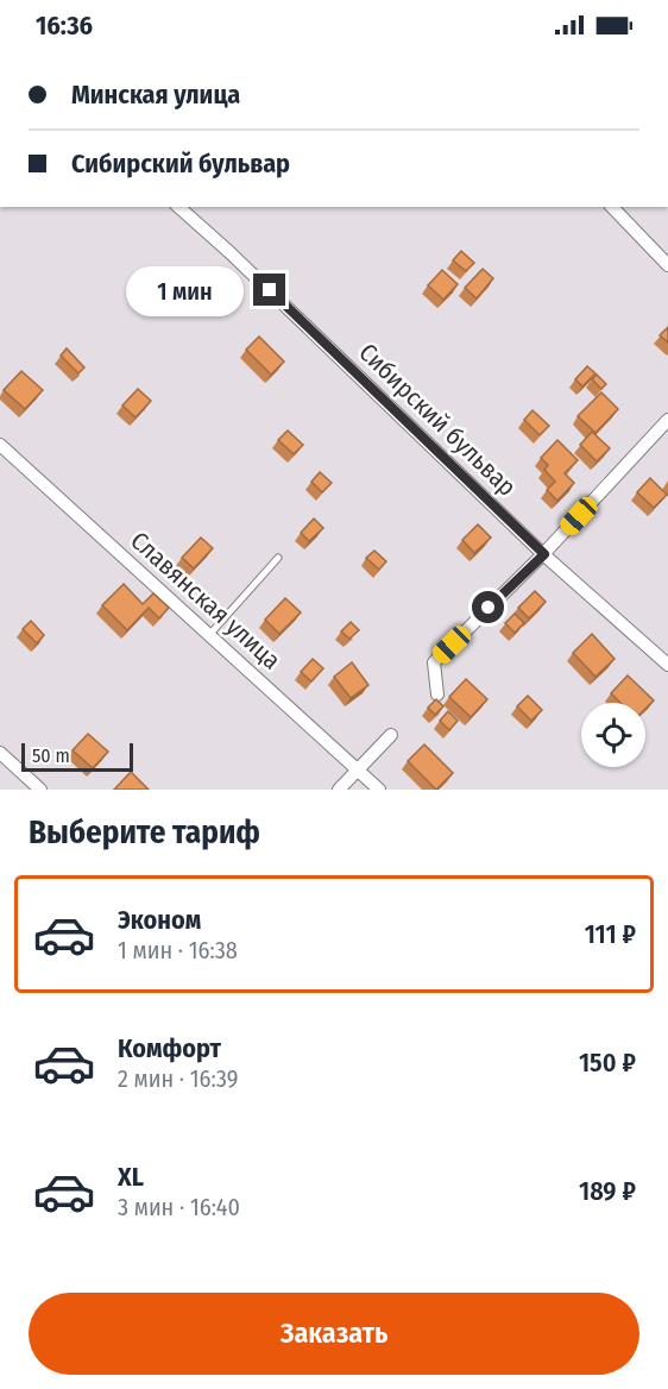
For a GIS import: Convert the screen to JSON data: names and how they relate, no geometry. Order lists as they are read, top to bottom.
{
  "streets": {
    "street": ["Сибирский бульвар", "Славянская улица"]
  },
  "scale_bar": "50 m",
  "page": {
    "status": "16:36",
    "banner": ["Минская улица", "Сибирский бульвар"],
    "bubble": "1 мин",
    "scale": "50 m",
    "heading": "Выберите тариф",
    "list": [
      {
        "name": "Эконом",
        "note": "1 мин · 16:38",
        "value": "111 ₽"
      },
      {
        "name": "Комфорт",
        "note": "2 мин · 16:39",
        "value": "150 ₽"
      },
      {
        "name": "XL",
        "note": "3 мин · 16:40",
        "value": "189 ₽"
      }
    ],
    "buttons": "Заказать"
  }
}
